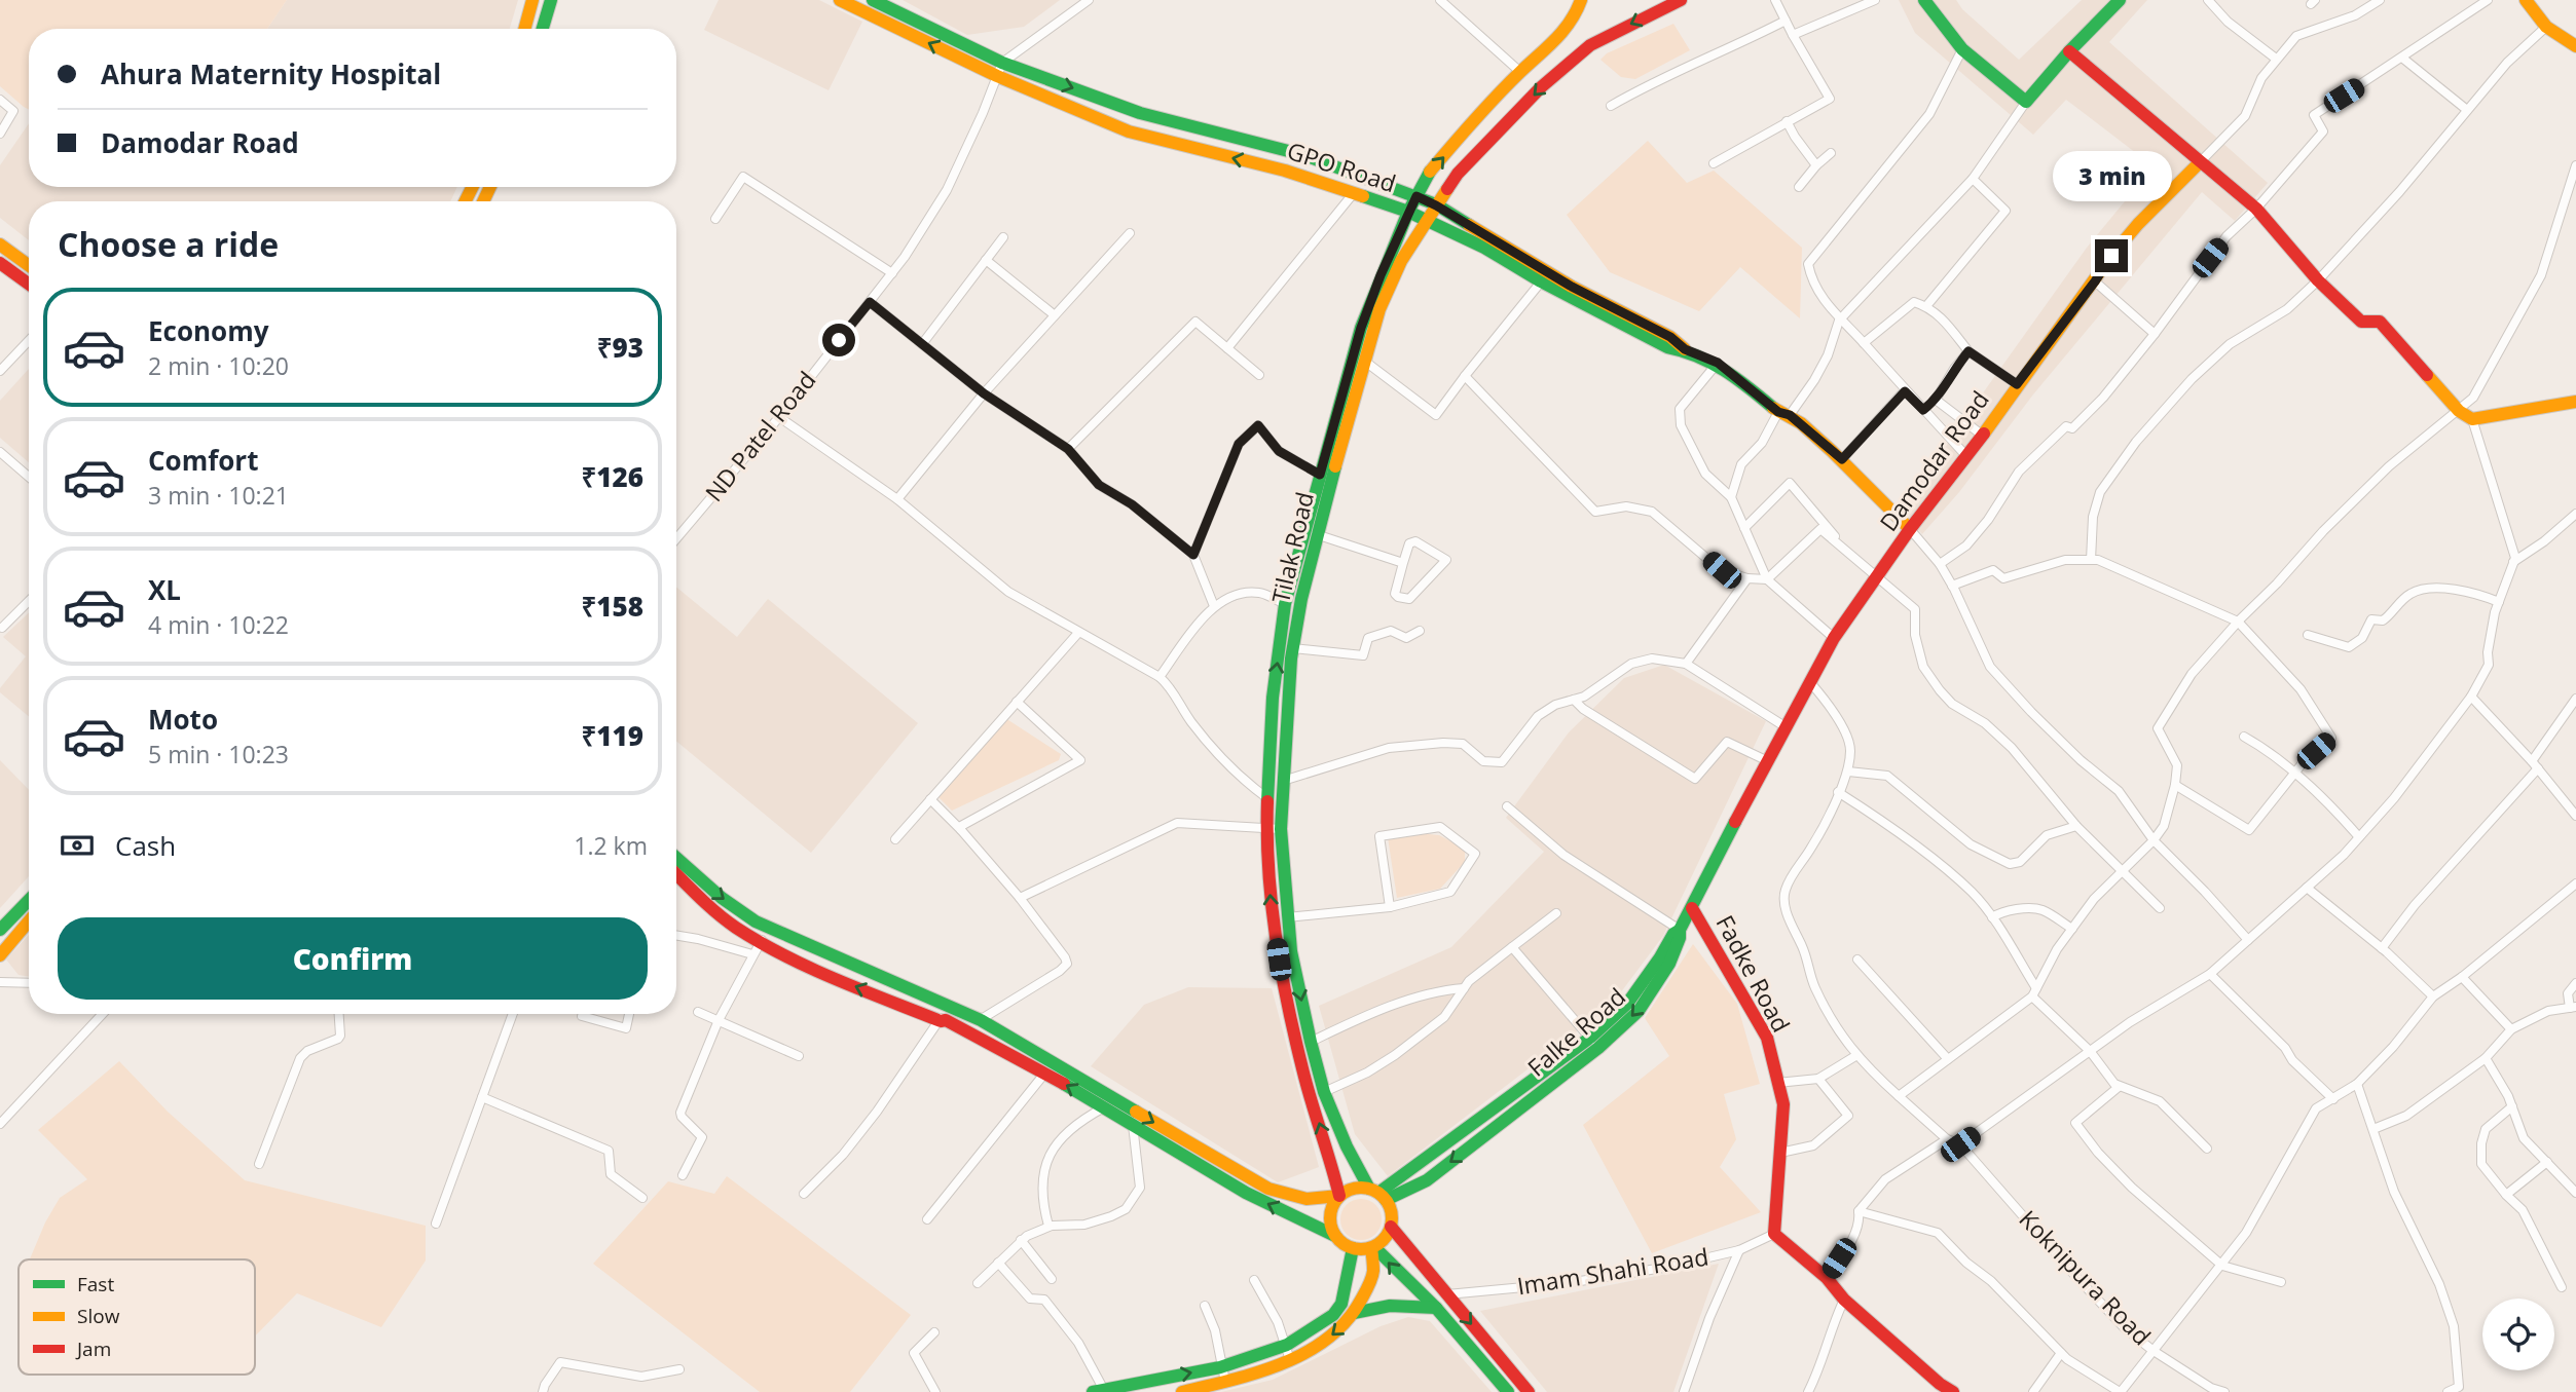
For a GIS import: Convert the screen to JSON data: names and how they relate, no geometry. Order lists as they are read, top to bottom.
{
  "streets": {
    "main road": [
      "GPO Road",
      "Damodar Road",
      "Tilak Road",
      "Fadke Road",
      "Falke Road"
    ],
    "street": ["ND Patel Road", "Imam Shahi Road", "Koknipura Road"]
  },
  "crossings": [
    ["GPO Road", "ND Patel Road"],
    ["GPO Road", "Damodar Road"],
    ["GPO Road", "Tilak Road"],
    ["Damodar Road", "Fadke Road"],
    ["Damodar Road", "Falke Road"],
    ["Tilak Road", "Falke Road"],
    ["Fadke Road", "Falke Road"],
    ["Fadke Road", "Imam Shahi Road"]
  ],
  "legend": ["Fast", "Slow", "Jam"],
  "page": {
    "banner": ["Ahura Maternity Hospital", "Damodar Road"],
    "bubble": "3 min",
    "heading": "Choose a ride",
    "list": [
      {
        "name": "Economy",
        "note": "2 min · 10:20",
        "value": "₹93"
      },
      {
        "name": "Comfort",
        "note": "3 min · 10:21",
        "value": "₹126"
      },
      {
        "name": "XL",
        "note": "4 min · 10:22",
        "value": "₹158"
      },
      {
        "name": "Moto",
        "note": "5 min · 10:23",
        "value": "₹119"
      }
    ],
    "pay": ["Cash", "1.2 km"],
    "buttons": "Confirm"
  }
}
